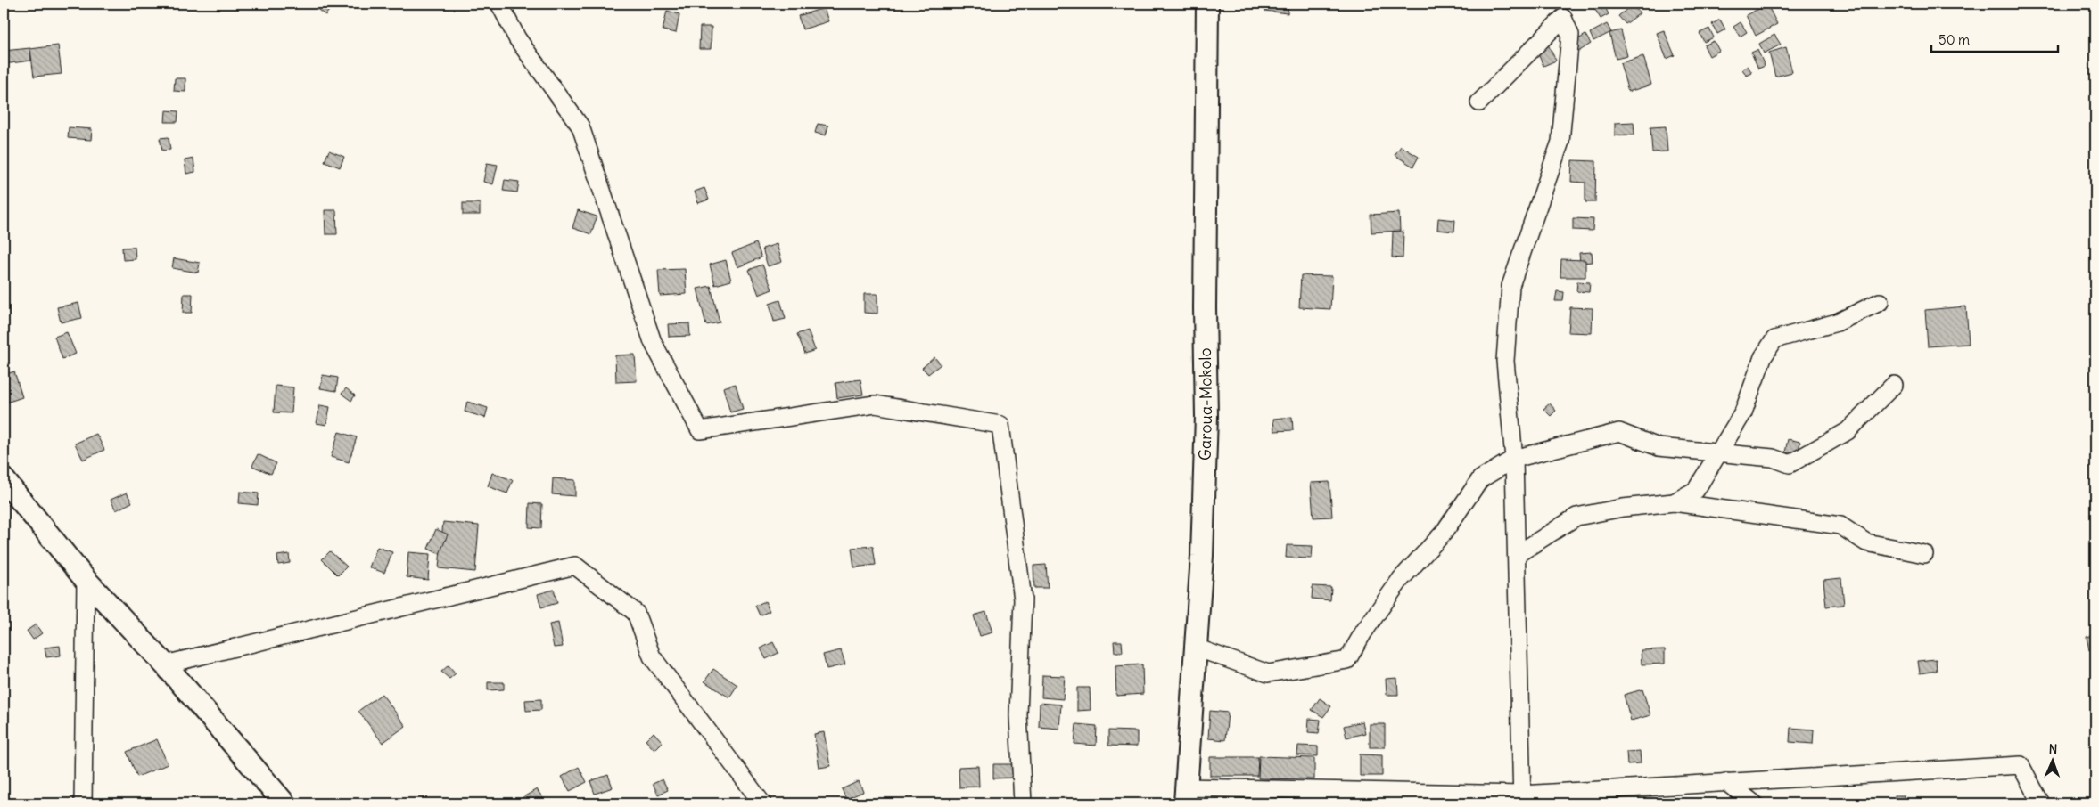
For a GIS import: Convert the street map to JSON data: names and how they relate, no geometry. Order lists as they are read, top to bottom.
{
  "streets": {
    "main road": ["Garoua-Mokolo"]
  },
  "scale_bar": "50 m",
  "north": "top"
}
